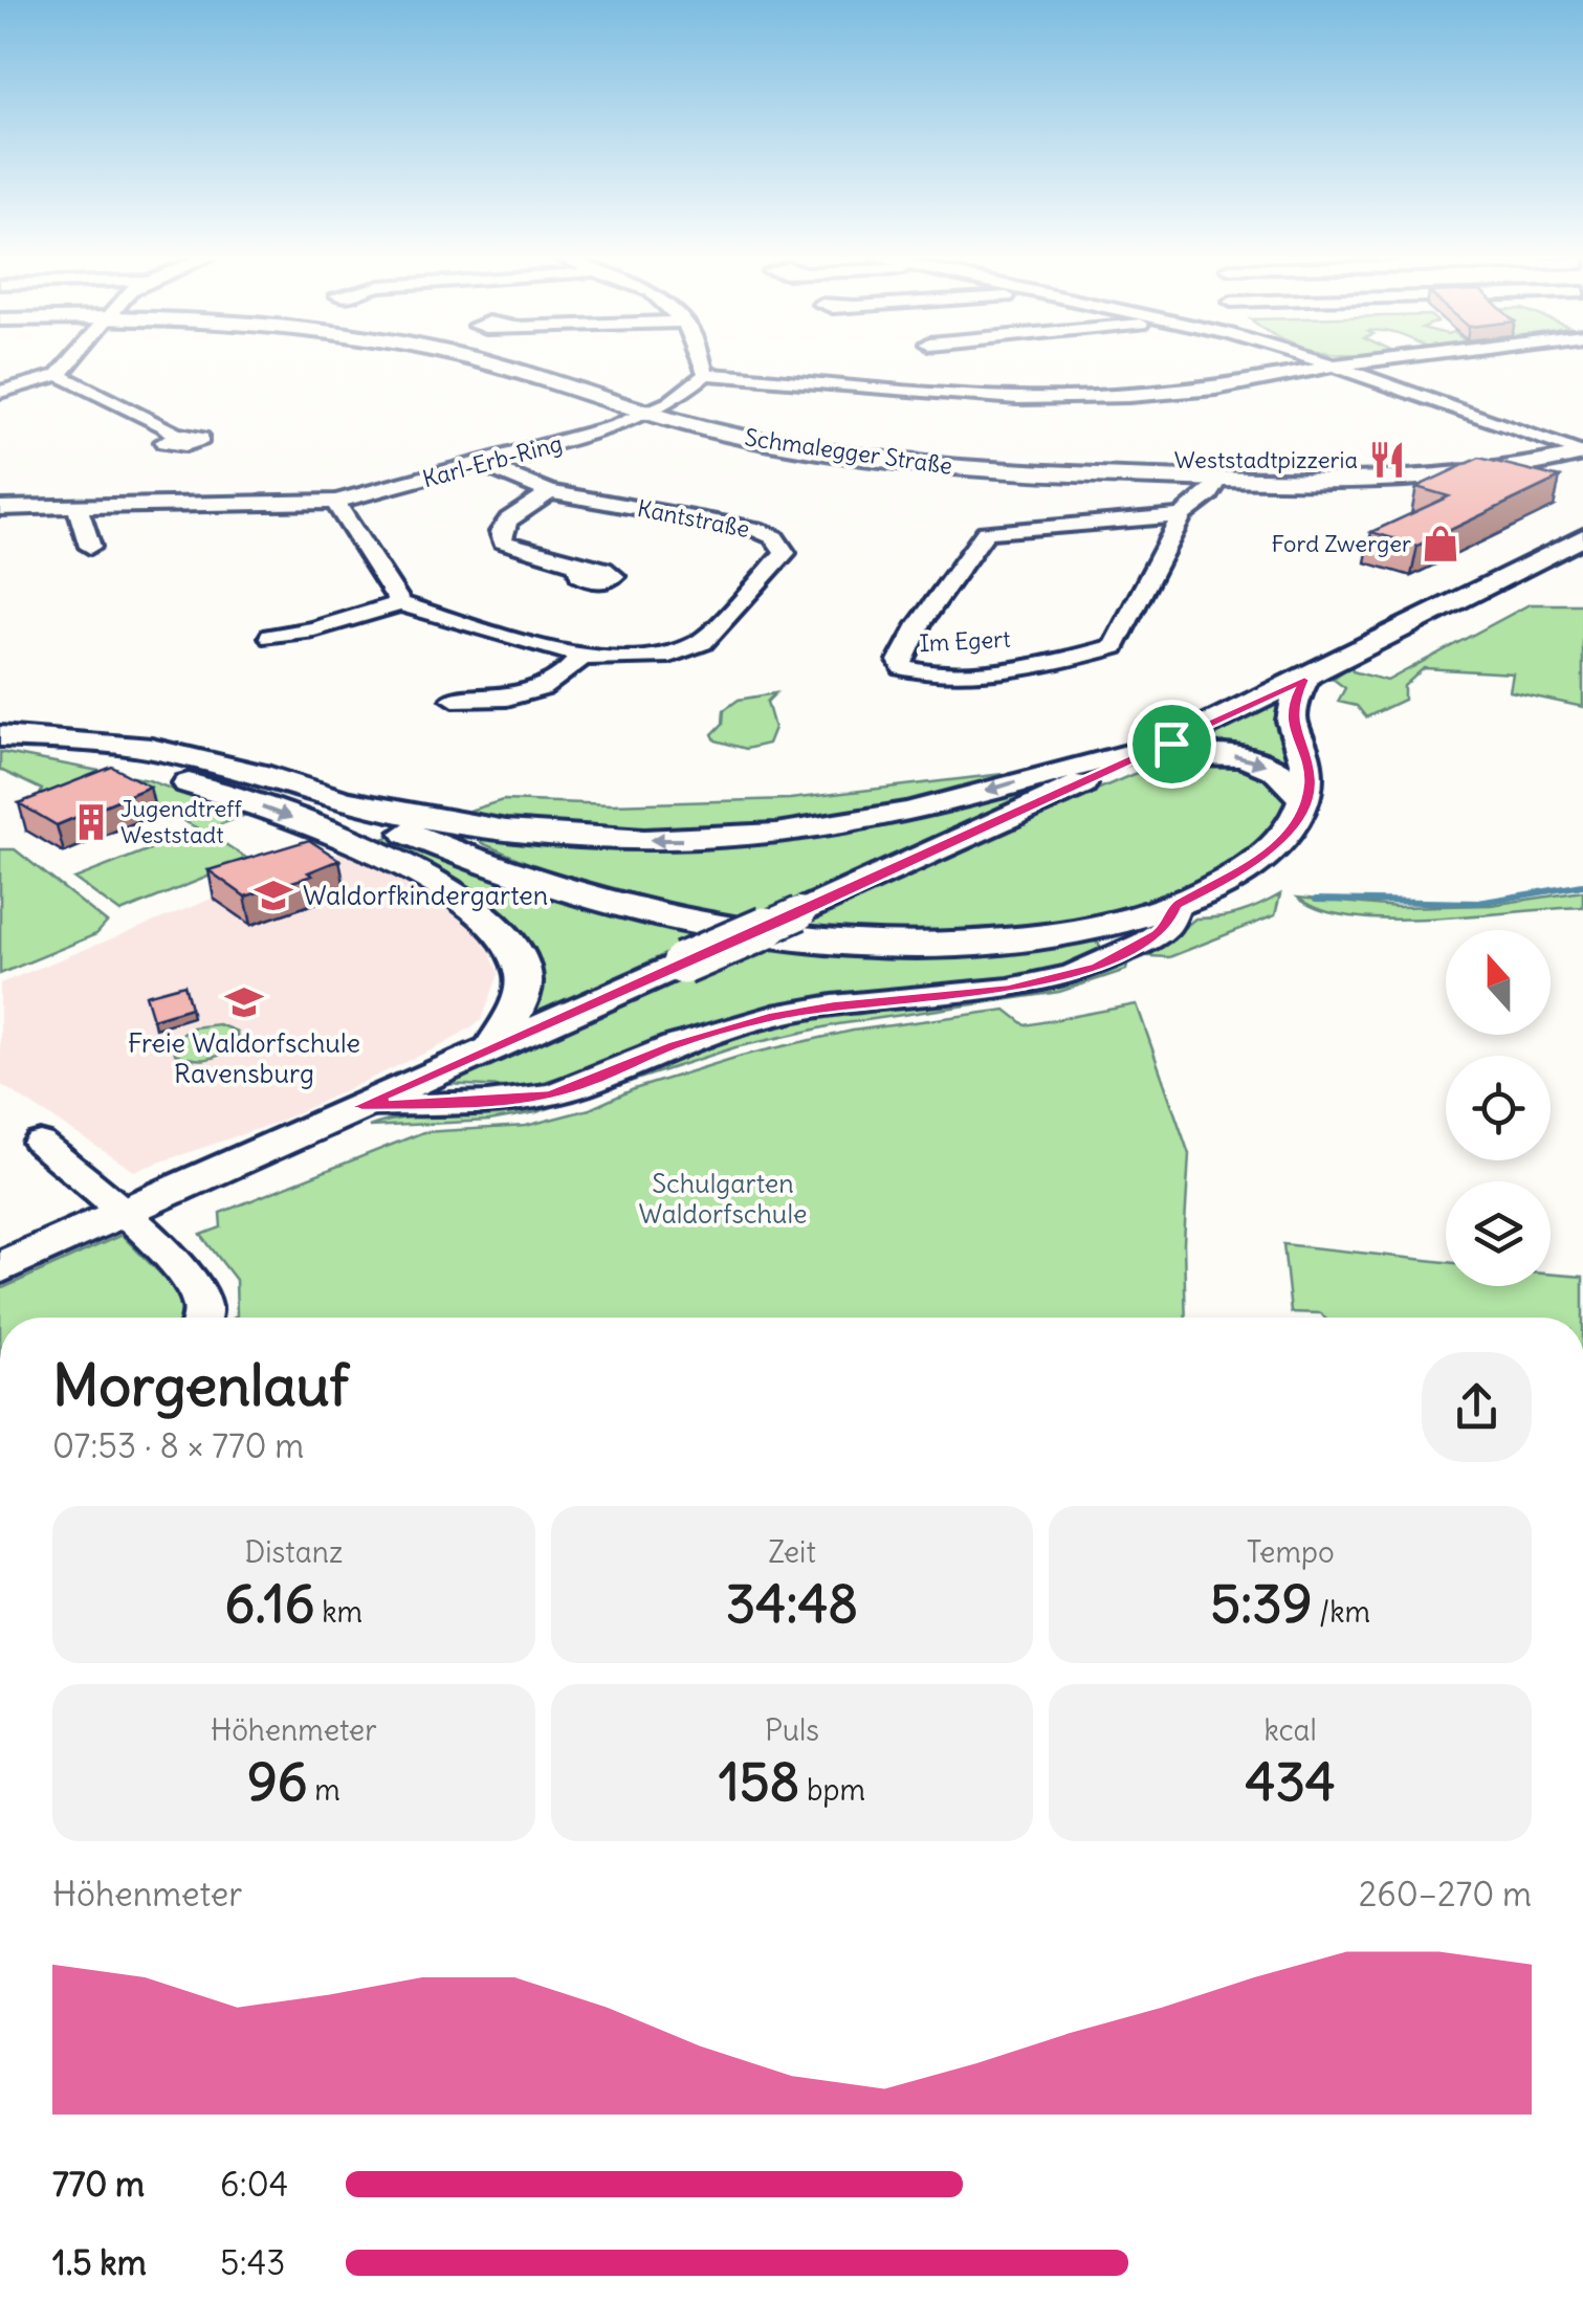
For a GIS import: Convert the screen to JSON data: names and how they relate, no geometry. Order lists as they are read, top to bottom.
{
  "streets": {
    "street": [
      "Schmalegger Straße",
      "Karl-Erb-Ring",
      "Kantstraße",
      "Im Egert"
    ]
  },
  "crossings": [
    ["Schmalegger Straße", "Karl-Erb-Ring"],
    ["Schmalegger Straße", "Im Egert"],
    ["Karl-Erb-Ring", "Kantstraße"]
  ],
  "parks": ["Schulgarten Waldorfschule"],
  "places": {
    "restaurant": ["Weststadtpizzeria"],
    "shop": ["Ford Zwerger"],
    "building": ["Jugendtreff Weststadt"],
    "school or university": ["Waldorfkindergarten", "Freie Waldorfschule Ravensburg"]
  },
  "north": "top",
  "page": {
    "heading": ["Morgenlauf", "07:53 · 8 × 770 m"],
    "stats": [
      ["Distanz", "6.16 km"],
      ["Zeit", "34:48"],
      ["Tempo", "5:39 /km"],
      ["Höhenmeter", "96 m"],
      ["Puls", "158 bpm"],
      ["kcal", "434"]
    ],
    "chart": ["Höhenmeter", "260–270 m"],
    "list": [
      {
        "name": "770 m",
        "note": "6:04"
      },
      {
        "name": "1.5 km",
        "note": "5:43"
      }
    ]
  }
}
